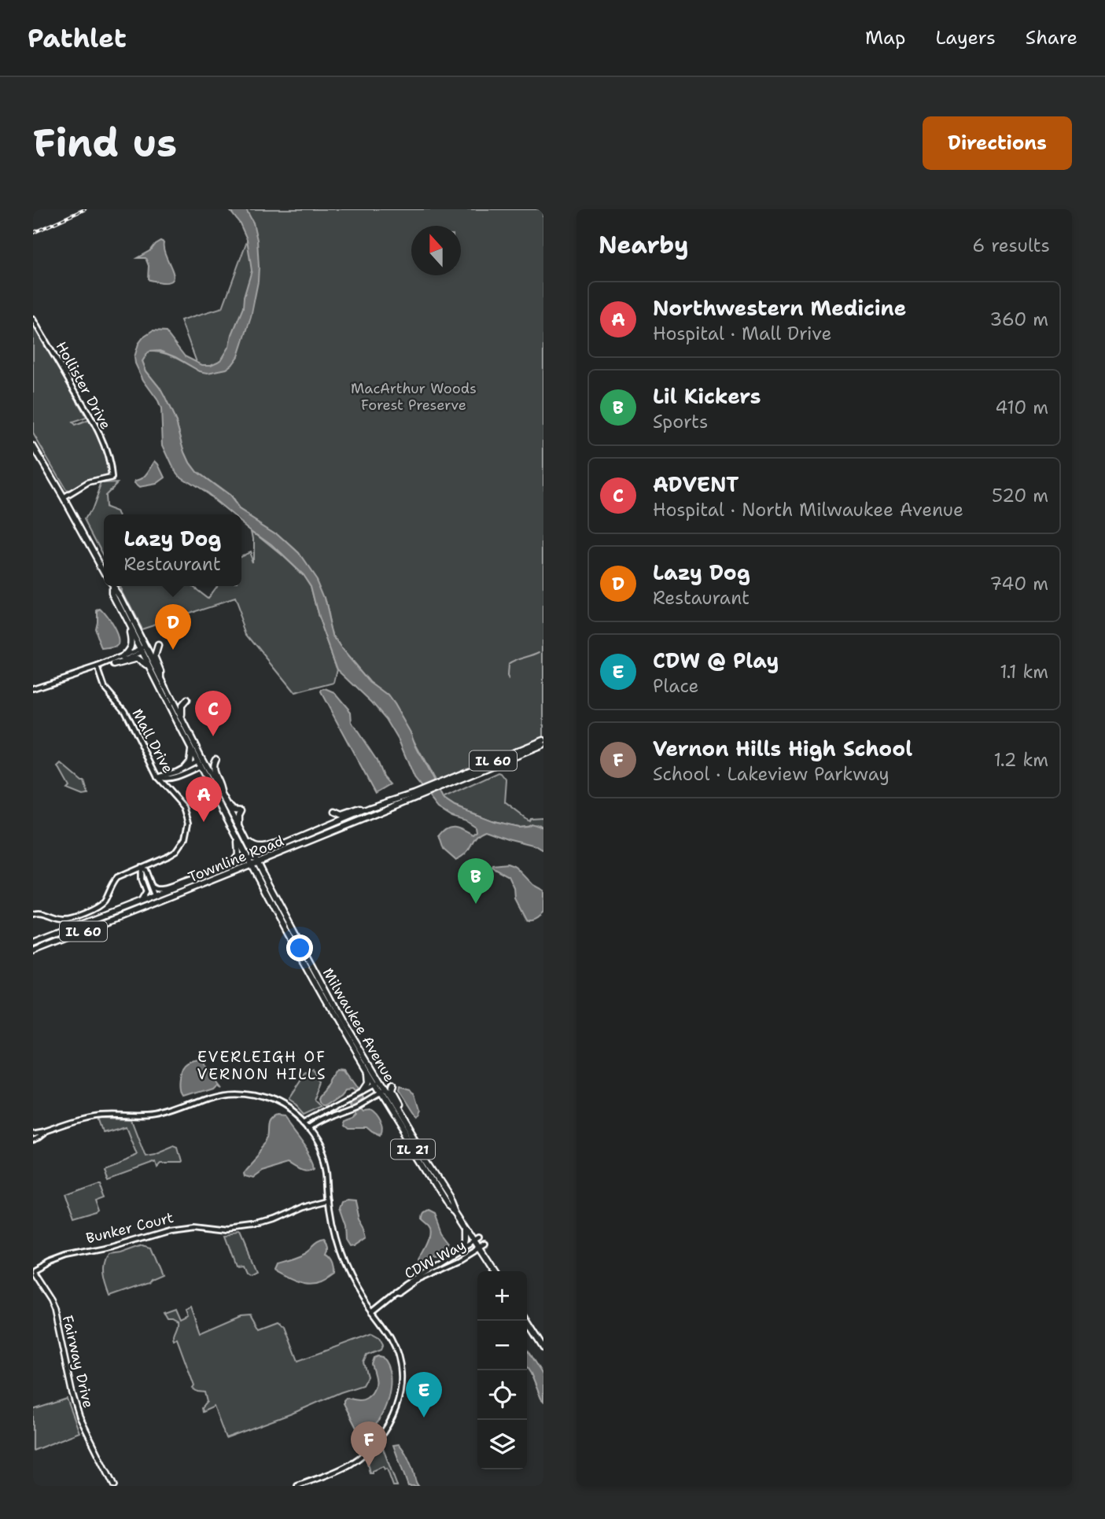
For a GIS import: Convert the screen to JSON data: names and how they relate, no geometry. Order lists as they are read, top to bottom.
{
  "streets": {
    "main road": [
      "IL 60",
      "Townline Road",
      "Milwaukee Avenue",
      "IL 21",
      "Fairway Drive"
    ],
    "street": [
      "Hollister Drive",
      "Mall Drive",
      "Bunker Court",
      "CDW Way"
    ]
  },
  "crossings": [
    ["Hollister Drive", "IL 21"],
    ["IL 60", "Townline Road"],
    ["Townline Road", "Milwaukee Avenue"],
    ["Milwaukee Avenue", "IL 21"],
    ["Milwaukee Avenue", "CDW Way"],
    ["Bunker Court", "Fairway Drive"]
  ],
  "districts": ["EVERLEIGH OF VERNON HILLS"],
  "parks": ["MacArthur Woods Forest Preserve"],
  "north": "top",
  "page": {
    "header": "Pathlet",
    "nav": ["Map", "Layers", "Share"],
    "buttons": "Directions",
    "title": "Find us",
    "heading": ["Nearby", "6 results"],
    "list": [
      {
        "mark": "A",
        "name": "Northwestern Medicine",
        "note": "Hospital · Mall Drive",
        "value": "360 m"
      },
      {
        "mark": "B",
        "name": "Lil Kickers",
        "note": "Sports",
        "value": "410 m"
      },
      {
        "mark": "C",
        "name": "ADVENT",
        "note": "Hospital · North Milwaukee Avenue",
        "value": "520 m"
      },
      {
        "mark": "D",
        "name": "Lazy Dog",
        "note": "Restaurant",
        "value": "740 m"
      },
      {
        "mark": "E",
        "name": "CDW @ Play",
        "note": "Place",
        "value": "1.1 km"
      },
      {
        "mark": "F",
        "name": "Vernon Hills High School",
        "note": "School · Lakeview Parkway",
        "value": "1.2 km"
      }
    ],
    "popup": ["Lazy Dog", "Restaurant"],
    "pins": [
      "D",
      "C",
      "A",
      "B",
      "E",
      "F"
    ],
    "map_buttons": ["+", "−"]
  }
}
